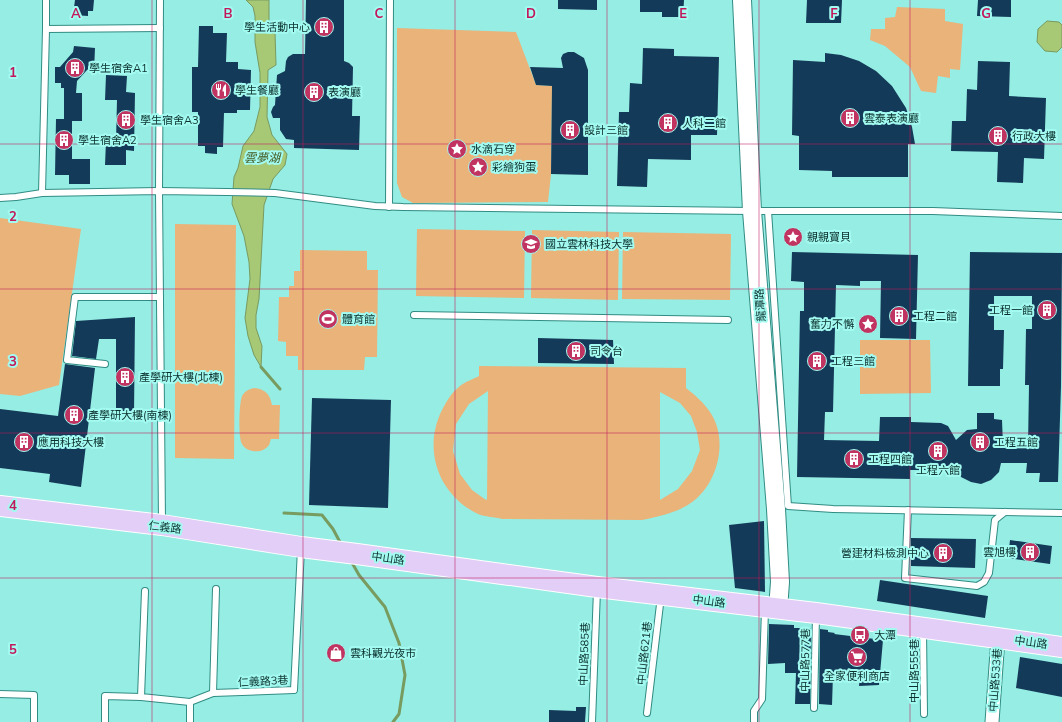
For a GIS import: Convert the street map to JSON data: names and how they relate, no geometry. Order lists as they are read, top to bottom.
{
  "streets": {
    "main road": ["仁義路", "中山路"],
    "street": ["龍潭路", "中山路533巷"],
    "lane": [
      "中山路621巷",
      "中山路585巷",
      "中山路577巷",
      "中山路555巷",
      "仁義路3巷"
    ]
  },
  "crossings": [
    ["龍潭路", "中山路"],
    ["仁義路", "中山路"],
    ["仁義路", "仁義路3巷"],
    ["中山路", "中山路621巷"],
    ["中山路", "中山路585巷"],
    ["中山路", "中山路577巷"],
    ["中山路", "中山路555巷"],
    ["中山路", "中山路533巷"]
  ],
  "water": ["雲夢湖"],
  "places": {
    "building": [
      "學生活動中心",
      "學生宿舍A1",
      "表演廳",
      "雲泰表演廳",
      "學生宿舍A3",
      "人科二館",
      "設計三館",
      "行政大樓",
      "學生宿舍A2",
      "工程一館",
      "工程二館",
      "司令台",
      "工程三館",
      "產學研大樓(北棟)",
      "產學研大樓(南棟)",
      "應用科技大樓",
      "工程五館",
      "工程六館",
      "工程四館",
      "雲旭樓",
      "營建材料檢測中心"
    ],
    "restaurant": ["學生餐廳"],
    "place": [
      "水滴石穿",
      "彩繪狗蛋",
      "親親寶貝",
      "奮力不懈"
    ],
    "school or university": ["國立雲林科技大學"],
    "sports": ["體育館"],
    "bus stop": ["大潭"],
    "shop": ["雲科觀光夜市"],
    "supermarket": ["全家便利商店"]
  },
  "grid": {
    "columns": [
      "A",
      "B",
      "C",
      "D",
      "E",
      "F",
      "G"
    ],
    "rows": [
      "1",
      "2",
      "3",
      "4",
      "5"
    ]
  }
}
